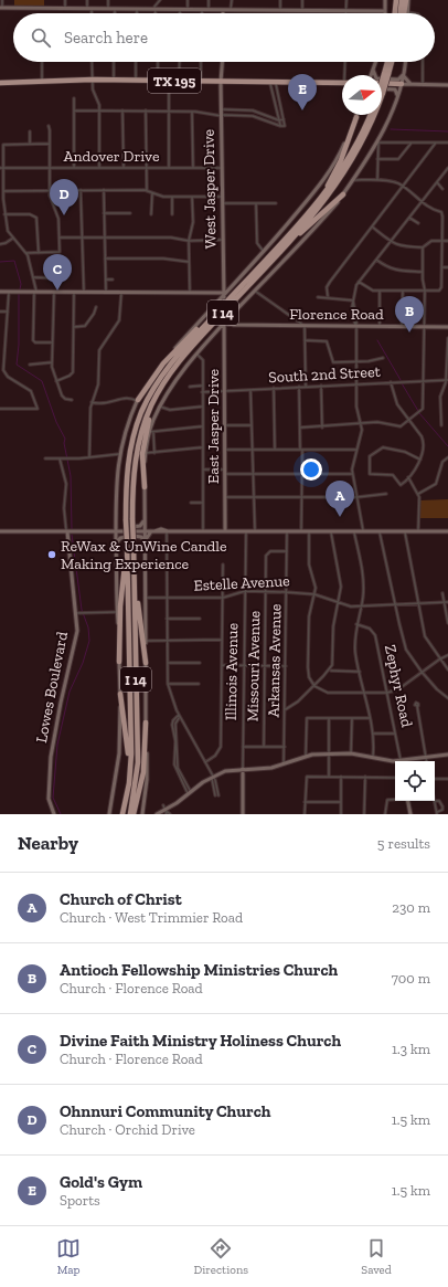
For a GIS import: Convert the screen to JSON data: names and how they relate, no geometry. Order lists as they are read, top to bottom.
{
  "streets": {
    "highway": ["TX 195", "I 14"],
    "main road": [
      "West Jasper Drive",
      "Florence Road",
      "East Jasper Drive",
      "Illinois Avenue",
      "Lowes Boulevard"
    ],
    "street": [
      "Andover Drive",
      "South 2nd Street",
      "Estelle Avenue",
      "Arkansas Avenue",
      "Missouri Avenue",
      "Zephyr Road"
    ]
  },
  "crossings": [
    ["TX 195", "West Jasper Drive"],
    ["Andover Drive", "West Jasper Drive"],
    ["West Jasper Drive", "Florence Road"],
    ["West Jasper Drive", "East Jasper Drive"],
    ["Florence Road", "East Jasper Drive"],
    ["South 2nd Street", "East Jasper Drive"],
    ["Estelle Avenue", "Arkansas Avenue"],
    ["Estelle Avenue", "Missouri Avenue"],
    ["Estelle Avenue", "Illinois Avenue"],
    ["Arkansas Avenue", "Missouri Avenue"]
  ],
  "places": ["ReWax & UnWine Candle Making Experience"],
  "north": "right",
  "page": {
    "search": "Search here",
    "pins": [
      "E",
      "D",
      "C",
      "B",
      "A"
    ],
    "heading": ["Nearby", "5 results"],
    "list": [
      {
        "mark": "A",
        "name": "Church of Christ",
        "note": "Church · West Trimmier Road",
        "value": "230 m"
      },
      {
        "mark": "B",
        "name": "Antioch Fellowship Ministries Church",
        "note": "Church · Florence Road",
        "value": "700 m"
      },
      {
        "mark": "C",
        "name": "Divine Faith Ministry Holiness Church",
        "note": "Church · Florence Road",
        "value": "1.3 km"
      },
      {
        "mark": "D",
        "name": "Ohnnuri Community Church",
        "note": "Church · Orchid Drive",
        "value": "1.5 km"
      },
      {
        "mark": "E",
        "name": "Gold's Gym",
        "note": "Sports",
        "value": "1.5 km"
      }
    ],
    "nav": ["Map", "Directions", "Saved"]
  }
}
